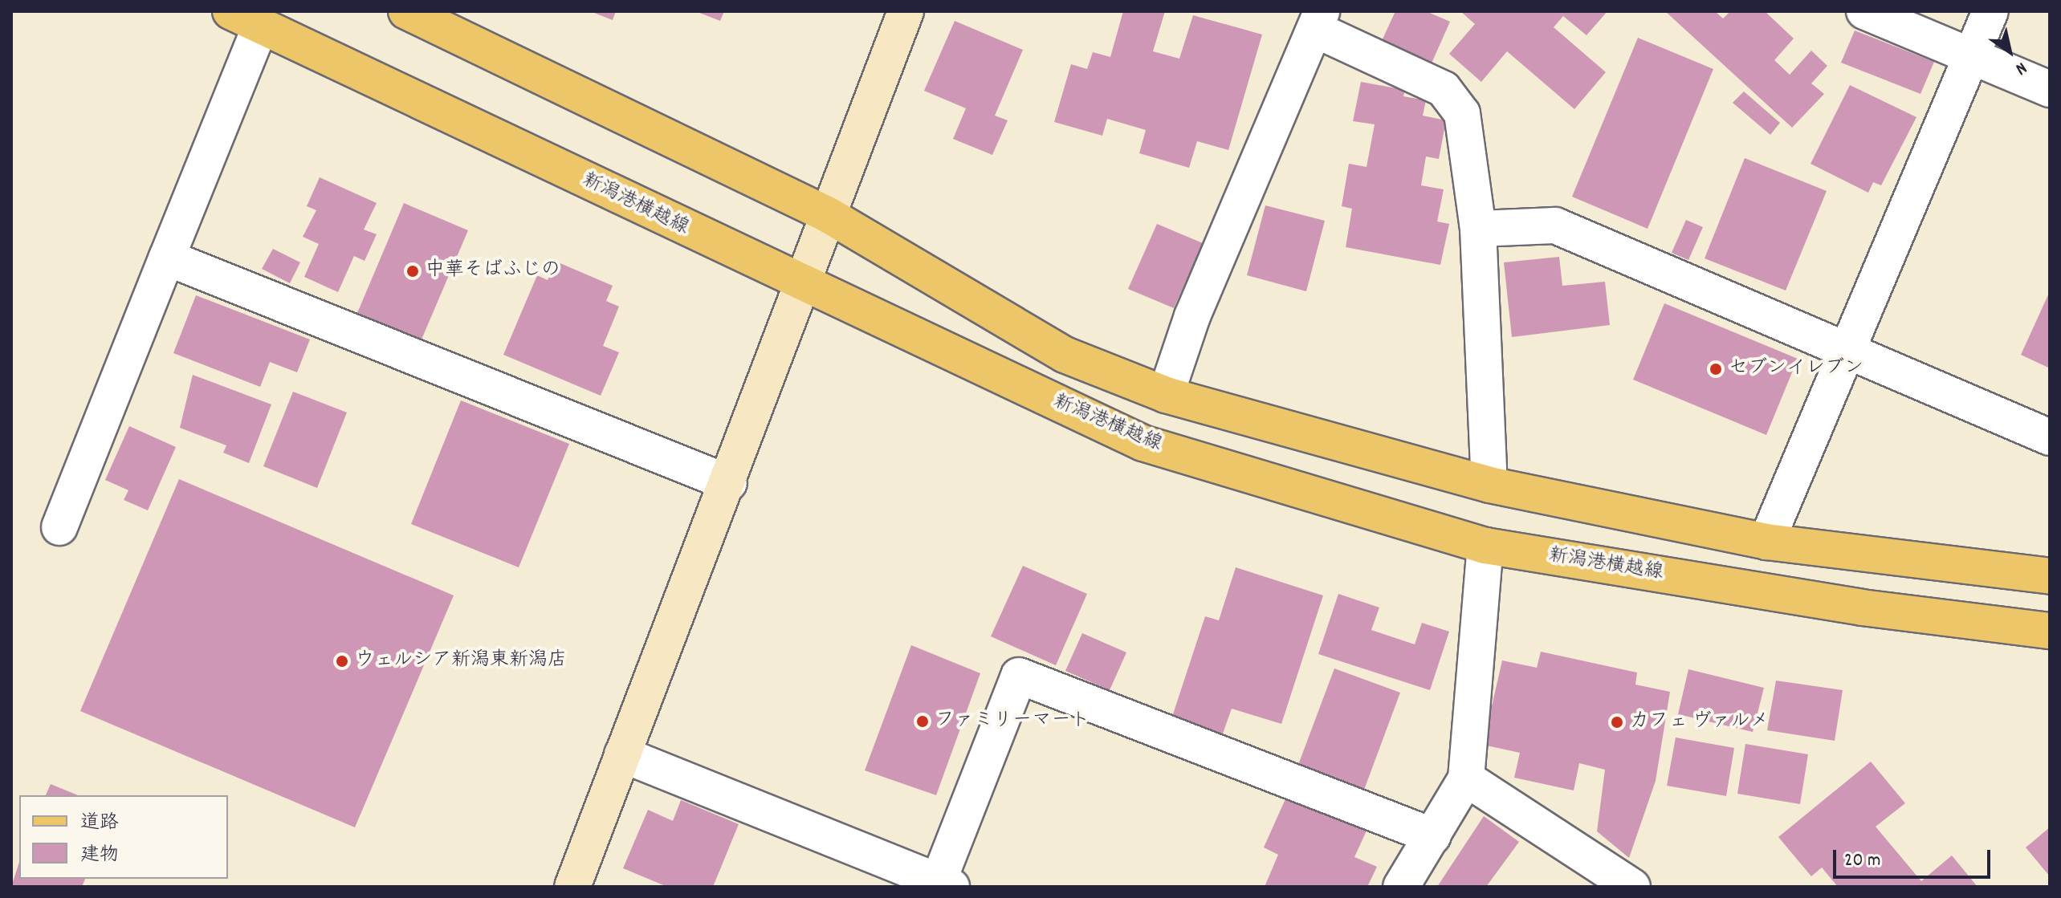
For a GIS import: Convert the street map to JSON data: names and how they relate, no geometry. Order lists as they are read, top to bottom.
{
  "streets": {
    "main road": ["新潟港横越線"]
  },
  "places": [
    "中華そばふじの",
    "セブンイレブン",
    "ウェルシア新潟東新潟店",
    "ファミリーマート",
    "カフェ ヴァルメ"
  ],
  "legend": ["道路", "建物"],
  "scale_bar": "20 m",
  "north": "bottom right"
}
